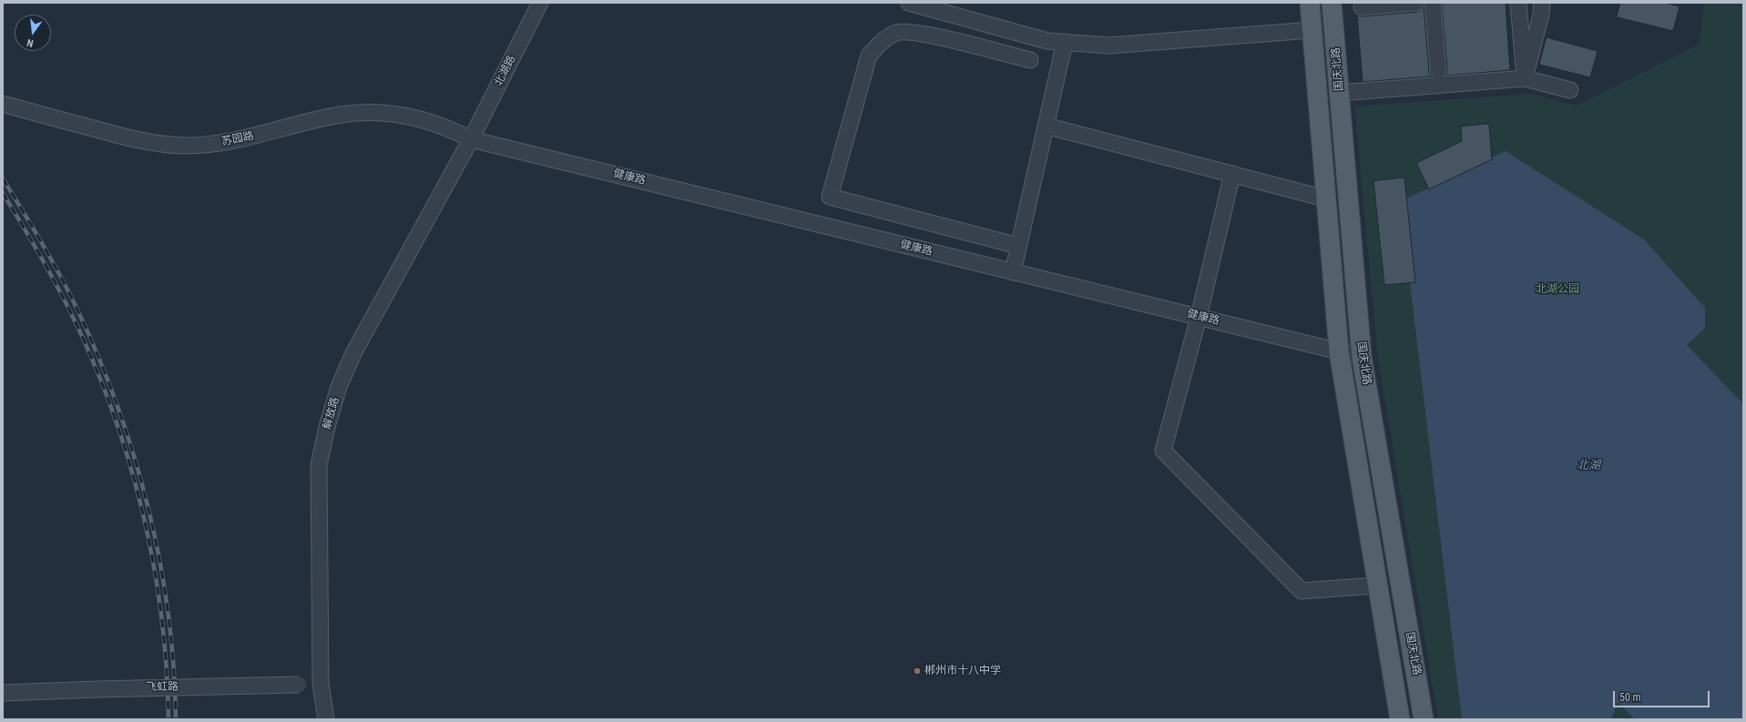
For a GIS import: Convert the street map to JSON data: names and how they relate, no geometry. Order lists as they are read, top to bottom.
{
  "streets": {
    "main road": ["国庆北路"],
    "street": [
      "北湖路",
      "苏园路",
      "健康路",
      "解放路",
      "飞虹路"
    ]
  },
  "crossings": [
    ["国庆北路", "健康路"],
    ["北湖路", "苏园路"],
    ["北湖路", "健康路"],
    ["北湖路", "解放路"],
    ["苏园路", "健康路"],
    ["苏园路", "解放路"],
    ["健康路", "解放路"],
    ["解放路", "飞虹路"]
  ],
  "water": ["北湖"],
  "parks": ["北湖公园"],
  "places": ["郴州市十八中学"],
  "scale_bar": "50 m",
  "north": "bottom"
}
